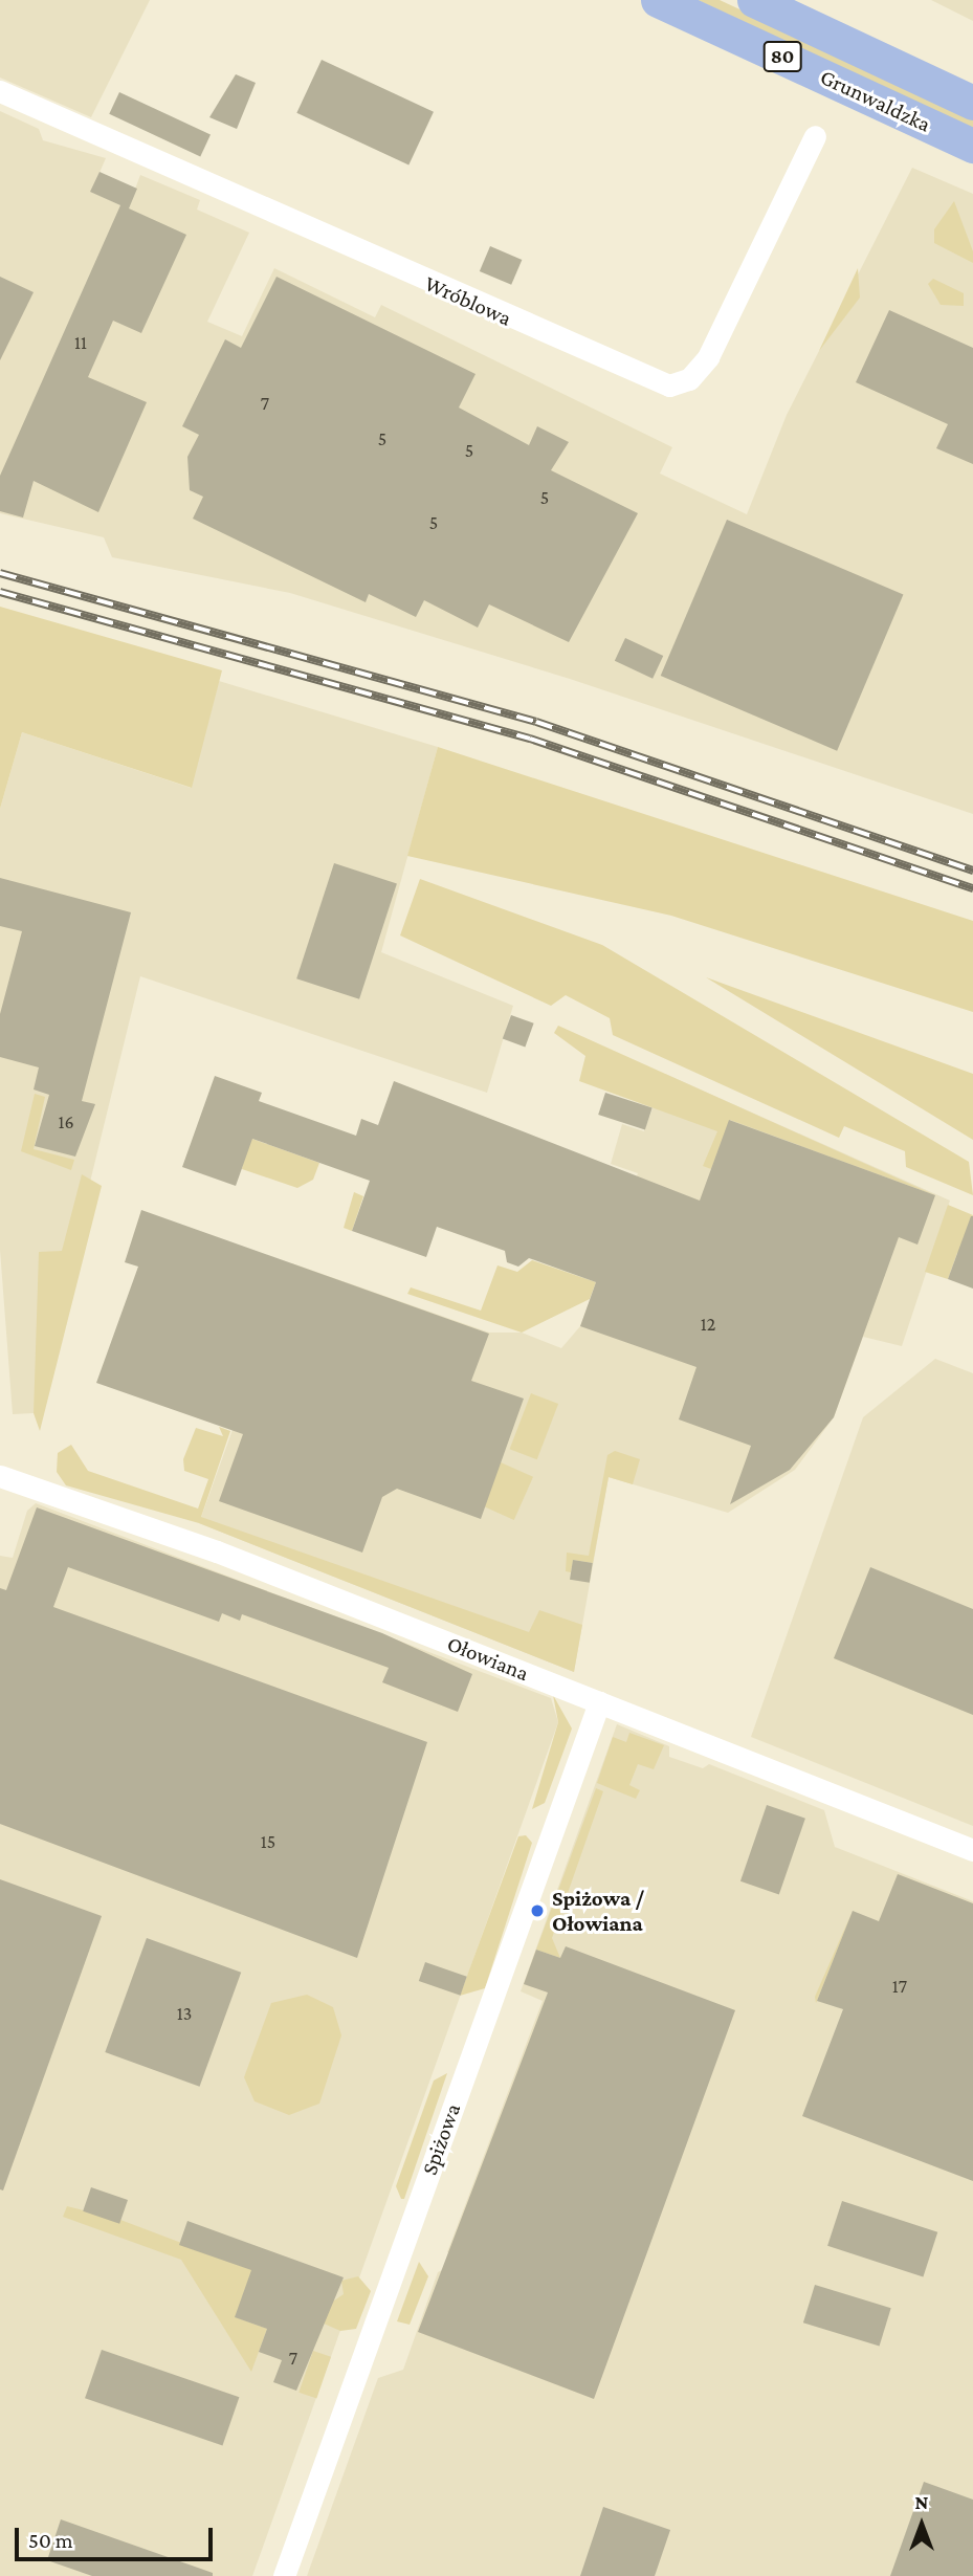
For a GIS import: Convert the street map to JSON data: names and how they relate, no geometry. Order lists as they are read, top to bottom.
{
  "streets": {
    "main road": ["80", "Grunwaldzka"],
    "street": ["Wróblowa", "Ołowiana", "Spiżowa"]
  },
  "crossings": [
    ["Ołowiana", "Spiżowa"]
  ],
  "places": ["Spiżowa / Ołowiana"],
  "house_numbers": [
    "11",
    "7",
    "5",
    "5",
    "5",
    "5",
    "16",
    "12",
    "15",
    "17",
    "13",
    "7"
  ],
  "scale_bar": "50 m",
  "north": "top"
}
